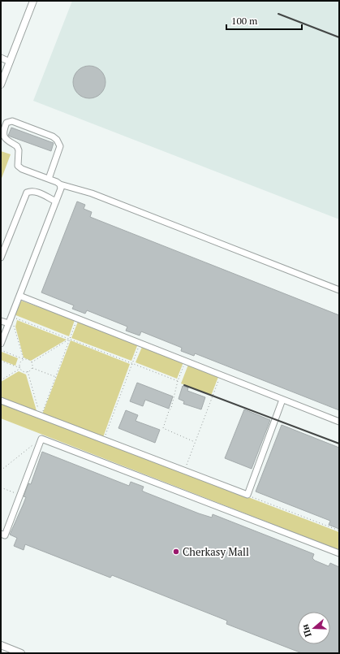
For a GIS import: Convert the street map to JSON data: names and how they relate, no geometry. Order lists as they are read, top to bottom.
{
  "places": ["Cherkasy Mall"],
  "scale_bar": "100 m",
  "north": "left"
}
